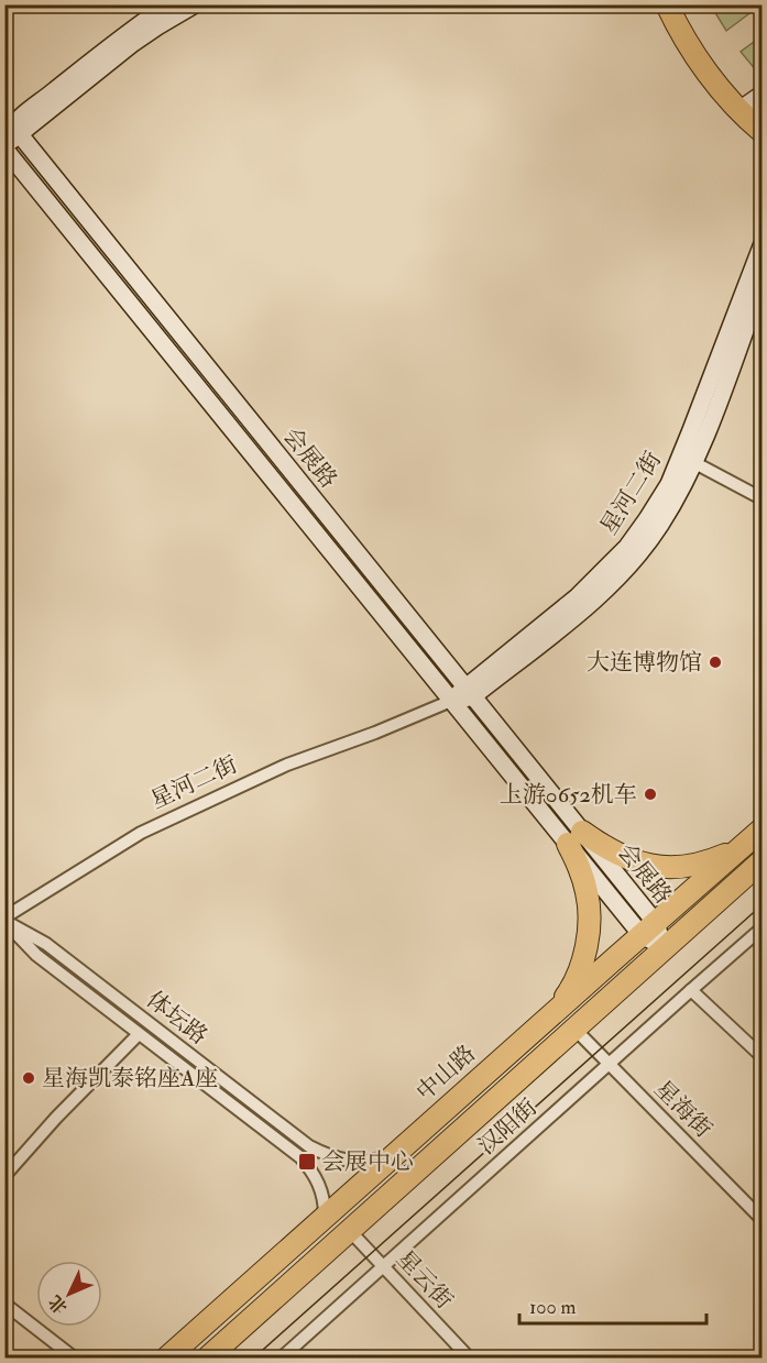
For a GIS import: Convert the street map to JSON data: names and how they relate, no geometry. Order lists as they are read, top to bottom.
{
  "streets": {
    "highway": ["中山路"],
    "main road": ["会展路", "星河二街"],
    "street": [
      "体坛路",
      "星海街",
      "汉阳街",
      "星云街"
    ]
  },
  "crossings": [
    ["会展路", "星河二街"],
    ["会展路", "中山路"],
    ["星河二街", "体坛路"],
    ["体坛路", "中山路"],
    ["星海街", "汉阳街"],
    ["汉阳街", "星云街"]
  ],
  "places": {
    "other": ["大连博物馆", "上游0652机车", "星海凯泰铭座A座"],
    "transit": ["会展中心"]
  },
  "scale_bar": "100 m",
  "north": "bottom left"
}
